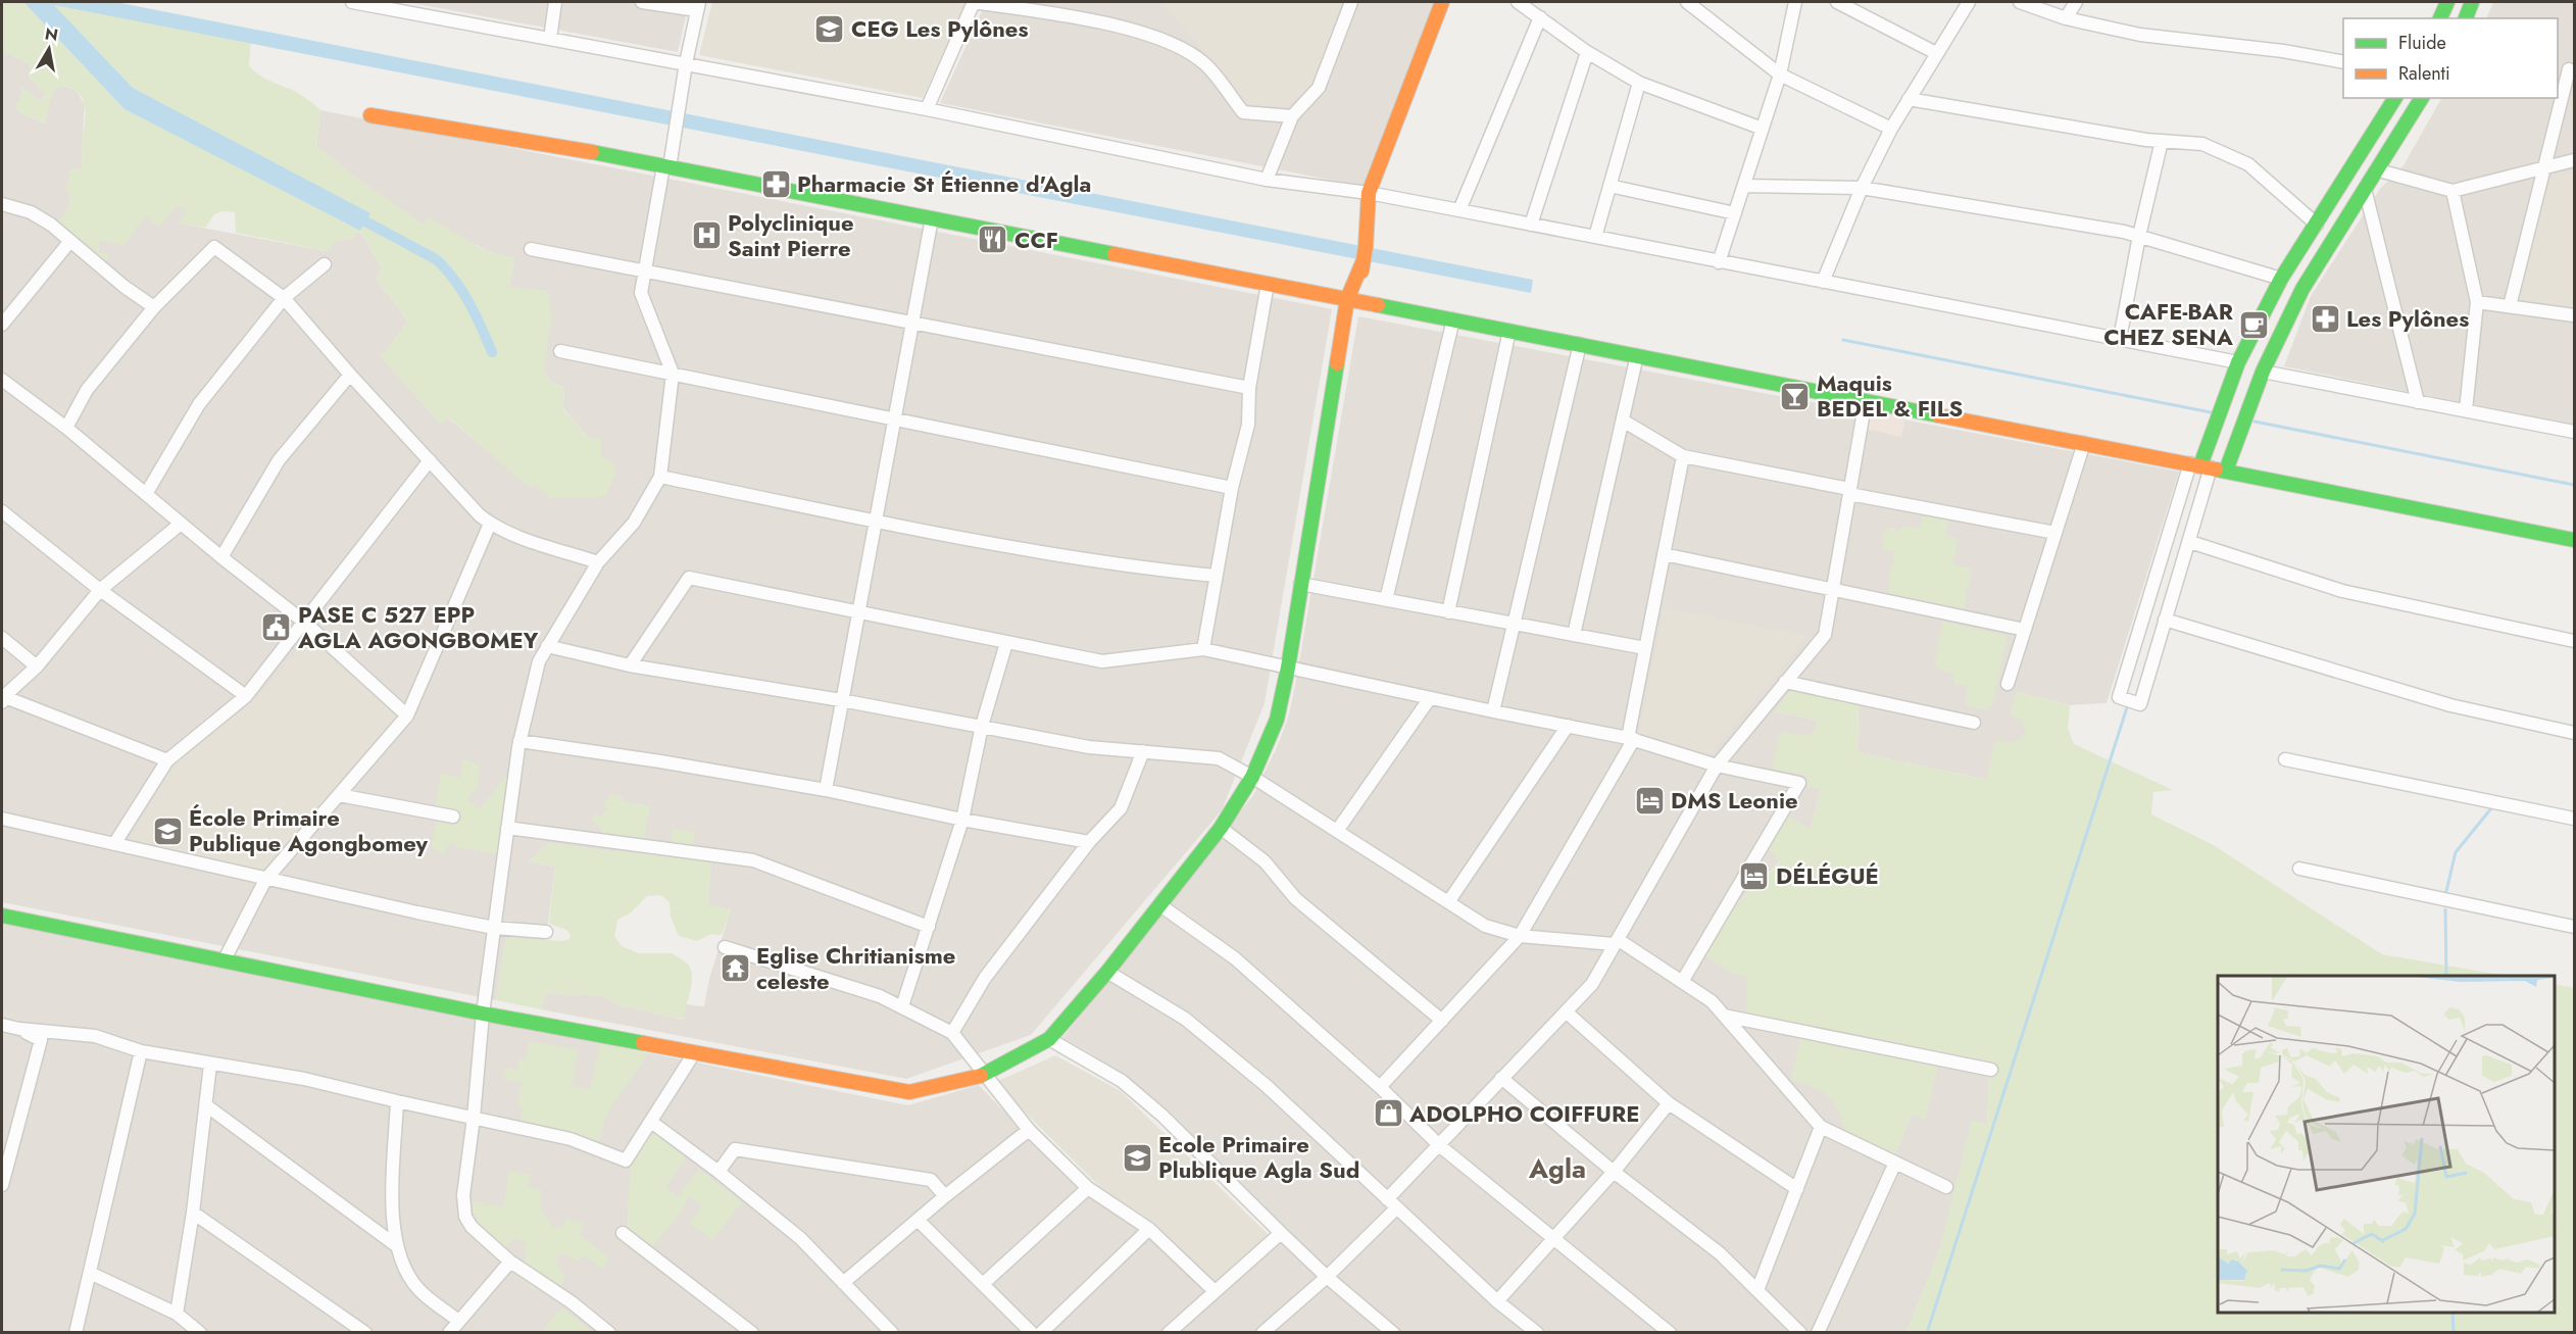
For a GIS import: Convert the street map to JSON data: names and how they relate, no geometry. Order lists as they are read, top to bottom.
{
  "districts": ["Agla"],
  "places": {
    "school or university": ["CEG Les Pylônes", "École Primaire Publique Agongbomey", "Ecole Primaire Plublique Agla Sud"],
    "pharmacy": ["Pharmacie St Étienne d'Agla", "Les Pylônes"],
    "hospital": ["Polyclinique Saint Pierre"],
    "restaurant": ["CCF"],
    "cafe": ["CAFE-BAR CHEZ SENA"],
    "bar": ["Maquis BEDEL & FILS"],
    "public building": ["PASE C 527 EPP AGLA AGONGBOMEY"],
    "hotel": ["DMS Leonie", "DÉLÉGUÉ"],
    "temple": ["Eglise Chritianisme celeste"],
    "shop": ["ADOLPHO COIFFURE"]
  },
  "legend": ["Fluide", "Ralenti"],
  "north": "top"
}
